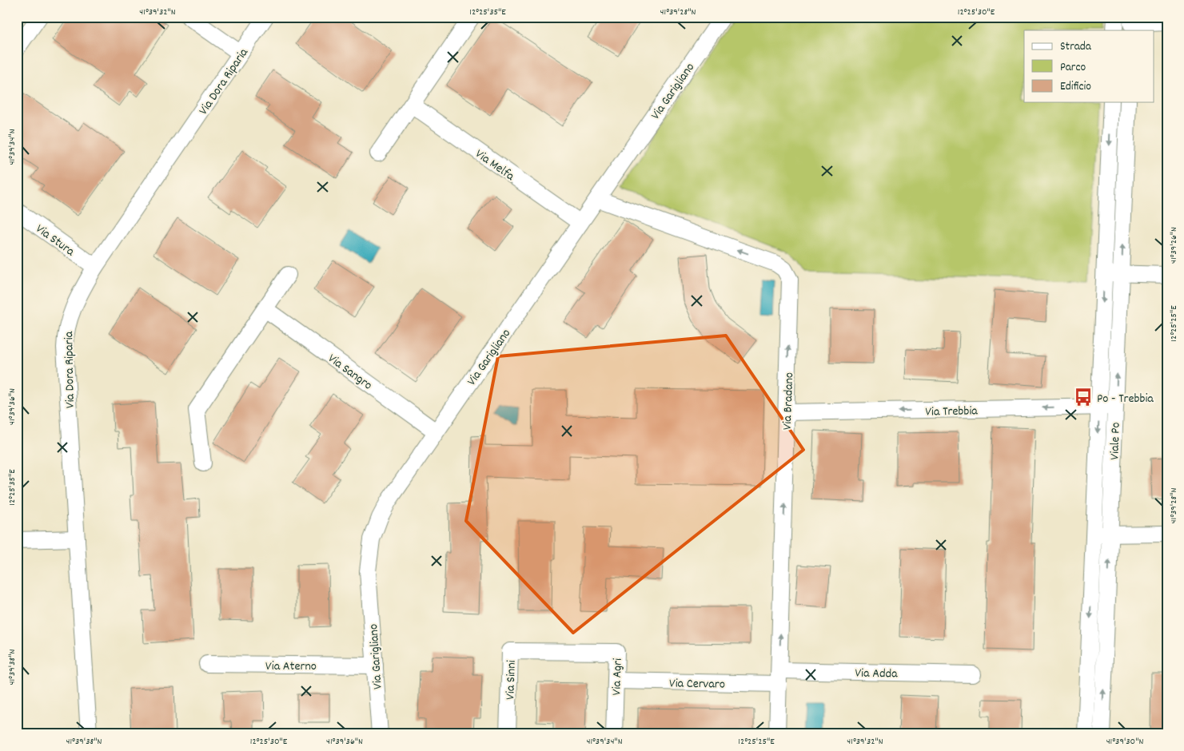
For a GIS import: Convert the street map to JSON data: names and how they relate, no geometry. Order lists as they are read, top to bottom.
{
  "streets": {
    "street": [
      "Via Dora Riparia",
      "Via Garigliano",
      "Via Melfa",
      "Via Stura",
      "Via Sangro",
      "Via Bradano",
      "Via Trebbia",
      "Viale Po",
      "Via Aterno",
      "Via Adda",
      "Via Agri",
      "Via Sinni",
      "Via Cervaro"
    ]
  },
  "crossings": [
    ["Via Dora Riparia", "Via Stura"],
    ["Via Garigliano", "Via Melfa"],
    ["Via Garigliano", "Via Sangro"],
    ["Via Garigliano", "Via Bradano"],
    ["Via Garigliano", "Via Aterno"],
    ["Via Bradano", "Via Trebbia"],
    ["Via Bradano", "Via Adda"],
    ["Via Bradano", "Via Cervaro"],
    ["Via Trebbia", "Viale Po"],
    ["Via Adda", "Via Cervaro"],
    ["Via Agri", "Via Sinni"],
    ["Via Agri", "Via Cervaro"]
  ],
  "one_way": ["Via Bradano", "Via Trebbia"],
  "places": {
    "bus stop": ["Po - Trebbia"]
  },
  "legend": ["Strada", "Parco", "Edificio"],
  "coordinates": [
    "41°39'32\"N",
    "12°25'35\"E",
    "41°39'28\"N",
    "12°25'30\"E",
    "41°39'34\"N",
    "41°39'26\"N",
    "12°25'25\"E",
    "41°39'36\"N",
    "41°39'38\"N",
    "41°39'30\"N"
  ]
}
